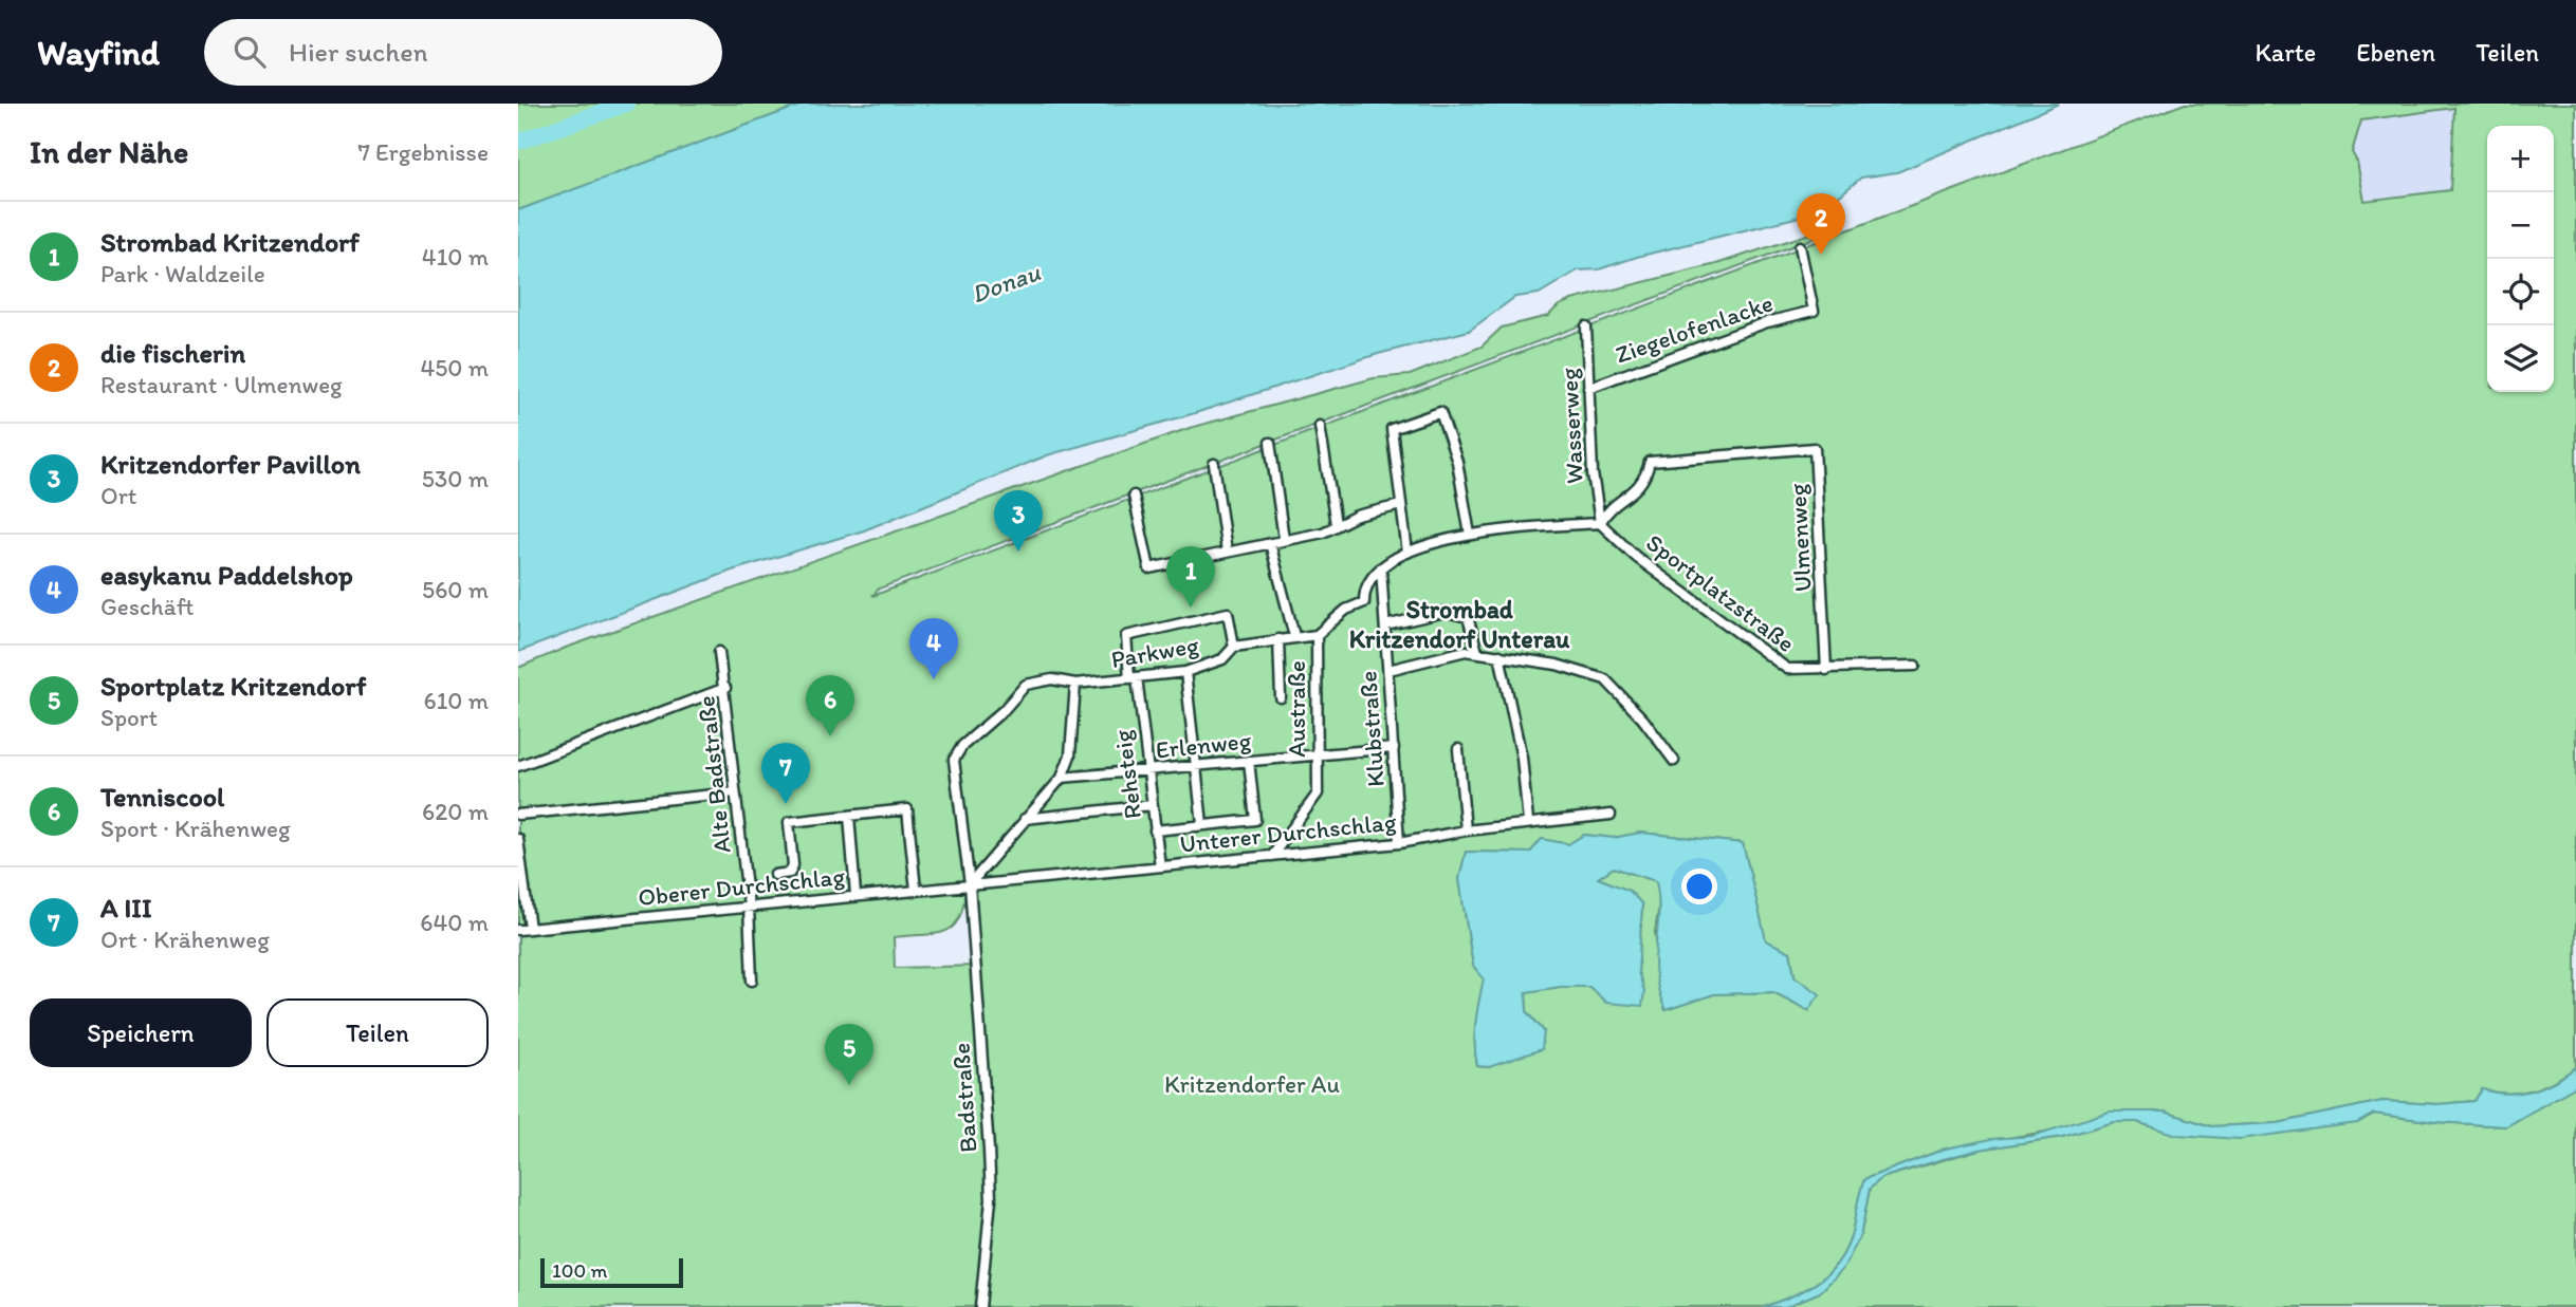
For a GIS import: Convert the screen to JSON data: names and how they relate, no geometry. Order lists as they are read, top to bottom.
{
  "streets": {
    "street": [
      "Ziegelofenlacke",
      "Wasserweg",
      "Ulmenweg",
      "Sportplatzstraße",
      "Parkweg",
      "Austraße",
      "Klubstraße",
      "Erlenweg",
      "Alte Badstraße",
      "Rehsteig",
      "Unterer Durchschlag",
      "Oberer Durchschlag",
      "Badstraße"
    ]
  },
  "crossings": [
    ["Ziegelofenlacke", "Wasserweg"],
    ["Wasserweg", "Ulmenweg"],
    ["Wasserweg", "Sportplatzstraße"],
    ["Ulmenweg", "Sportplatzstraße"],
    ["Parkweg", "Austraße"],
    ["Parkweg", "Rehsteig"],
    ["Parkweg", "Unterer Durchschlag"],
    ["Parkweg", "Oberer Durchschlag"],
    ["Parkweg", "Badstraße"],
    ["Austraße", "Klubstraße"],
    ["Austraße", "Erlenweg"],
    ["Austraße", "Unterer Durchschlag"],
    ["Klubstraße", "Erlenweg"],
    ["Klubstraße", "Unterer Durchschlag"],
    ["Erlenweg", "Rehsteig"],
    ["Alte Badstraße", "Oberer Durchschlag"],
    ["Rehsteig", "Unterer Durchschlag"],
    ["Unterer Durchschlag", "Oberer Durchschlag"],
    ["Unterer Durchschlag", "Badstraße"],
    ["Oberer Durchschlag", "Badstraße"]
  ],
  "districts": ["Strombad Kritzendorf Unterau"],
  "water": ["Donau"],
  "parks": ["Kritzendorfer Au"],
  "scale_bar": "100 m",
  "page": {
    "header": "Wayfind",
    "search": "Hier suchen",
    "nav": ["Karte", "Ebenen", "Teilen"],
    "heading": ["In der Nähe", "7 Ergebnisse"],
    "map_buttons": ["+", "−"],
    "pins": [
      "2",
      "3",
      "1",
      "4",
      "6",
      "7",
      "5"
    ],
    "list": [
      {
        "mark": "1",
        "name": "Strombad Kritzendorf",
        "note": "Park · Waldzeile",
        "value": "410 m"
      },
      {
        "mark": "2",
        "name": "die fischerin",
        "note": "Restaurant · Ulmenweg",
        "value": "450 m"
      },
      {
        "mark": "3",
        "name": "Kritzendorfer Pavillon",
        "note": "Ort",
        "value": "530 m"
      },
      {
        "mark": "4",
        "name": "easykanu Paddelshop",
        "note": "Geschäft",
        "value": "560 m"
      },
      {
        "mark": "5",
        "name": "Sportplatz Kritzendorf",
        "note": "Sport",
        "value": "610 m"
      },
      {
        "mark": "6",
        "name": "Tenniscool",
        "note": "Sport · Krähenweg",
        "value": "620 m"
      },
      {
        "mark": "7",
        "name": "A III",
        "note": "Ort · Krähenweg",
        "value": "640 m"
      }
    ],
    "buttons": ["Speichern", "Teilen"],
    "scale": "100 m"
  }
}
